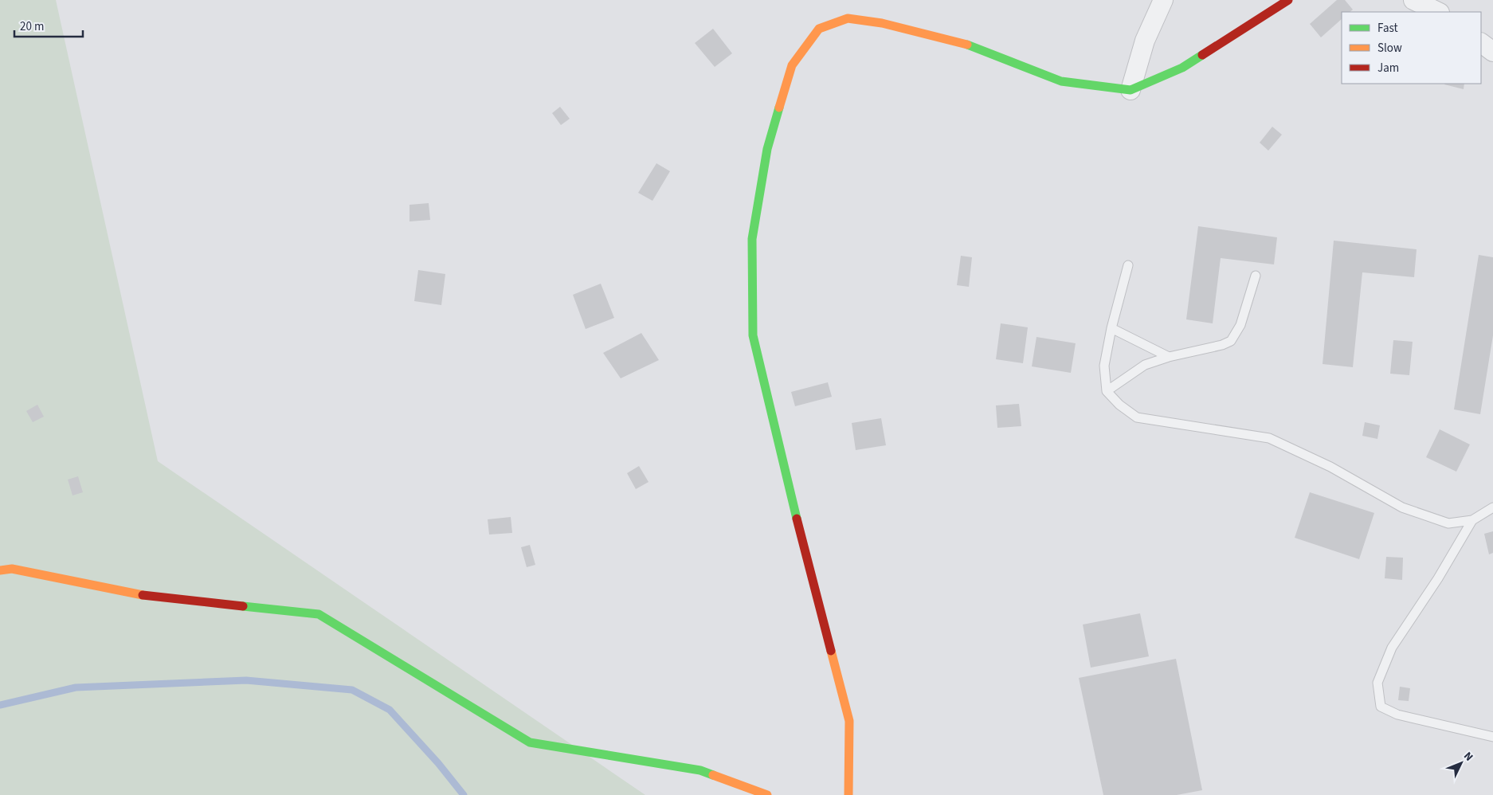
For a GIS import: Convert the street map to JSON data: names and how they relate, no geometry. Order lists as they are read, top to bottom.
{
  "legend": ["Fast", "Slow", "Jam"],
  "scale_bar": "20 m",
  "north": "top right"
}
